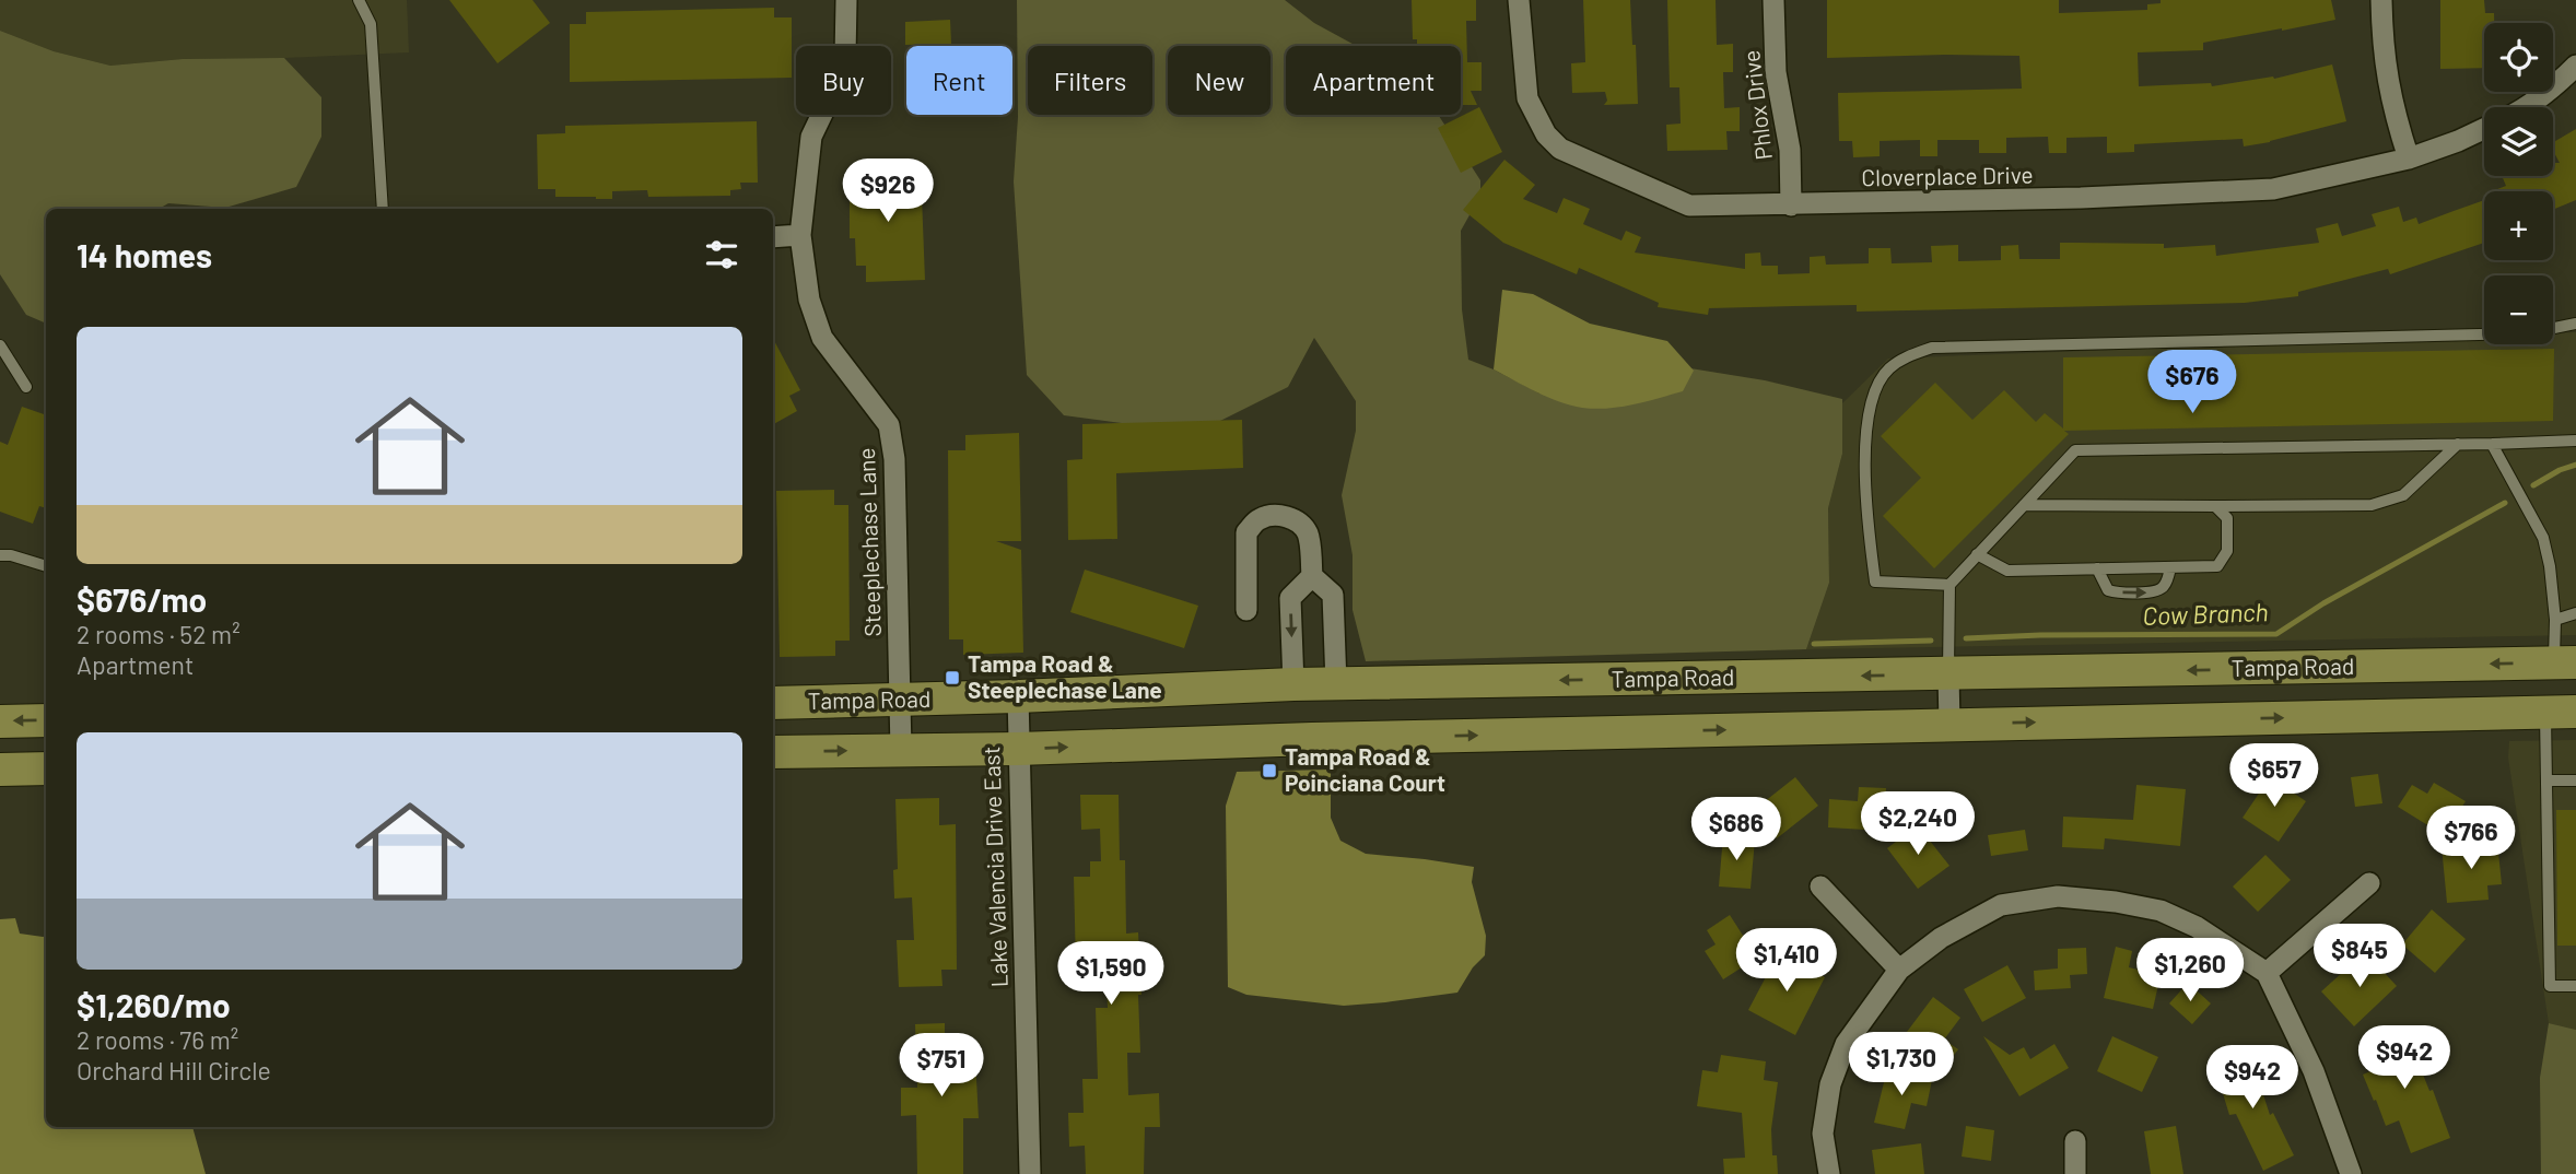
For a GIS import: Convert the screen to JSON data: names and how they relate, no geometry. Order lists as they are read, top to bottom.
{
  "streets": {
    "main road": ["Tampa Road"],
    "street": [
      "Phlox Drive",
      "Cloverplace Drive",
      "Steeplechase Lane",
      "Lake Valencia Drive East"
    ]
  },
  "crossings": [
    ["Phlox Drive", "Cloverplace Drive"],
    ["Steeplechase Lane", "Tampa Road"],
    ["Tampa Road", "Lake Valencia Drive East"]
  ],
  "water": ["Cow Branch"],
  "places": {
    "transit": ["Tampa Road & Steeplechase Lane", "Tampa Road & Poinciana Court"]
  },
  "page": {
    "map_buttons": ["+", "−"],
    "chip": [
      "Buy",
      "Rent",
      "Filters",
      "New",
      "Apartment"
    ],
    "price": [
      "$926",
      "$676",
      "$657",
      "$2,240",
      "$686",
      "$766",
      "$845",
      "$1,410",
      "$1,260",
      "$1,590",
      "$942",
      "$1,730",
      "$751",
      "$942"
    ],
    "heading": "14 homes",
    "list": [
      {
        "name": "$676/mo",
        "note": "2 rooms · 52 m² · Apartment"
      },
      {
        "name": "$1,260/mo",
        "note": "2 rooms · 76 m² · Orchard Hill Circle"
      }
    ]
  }
}
